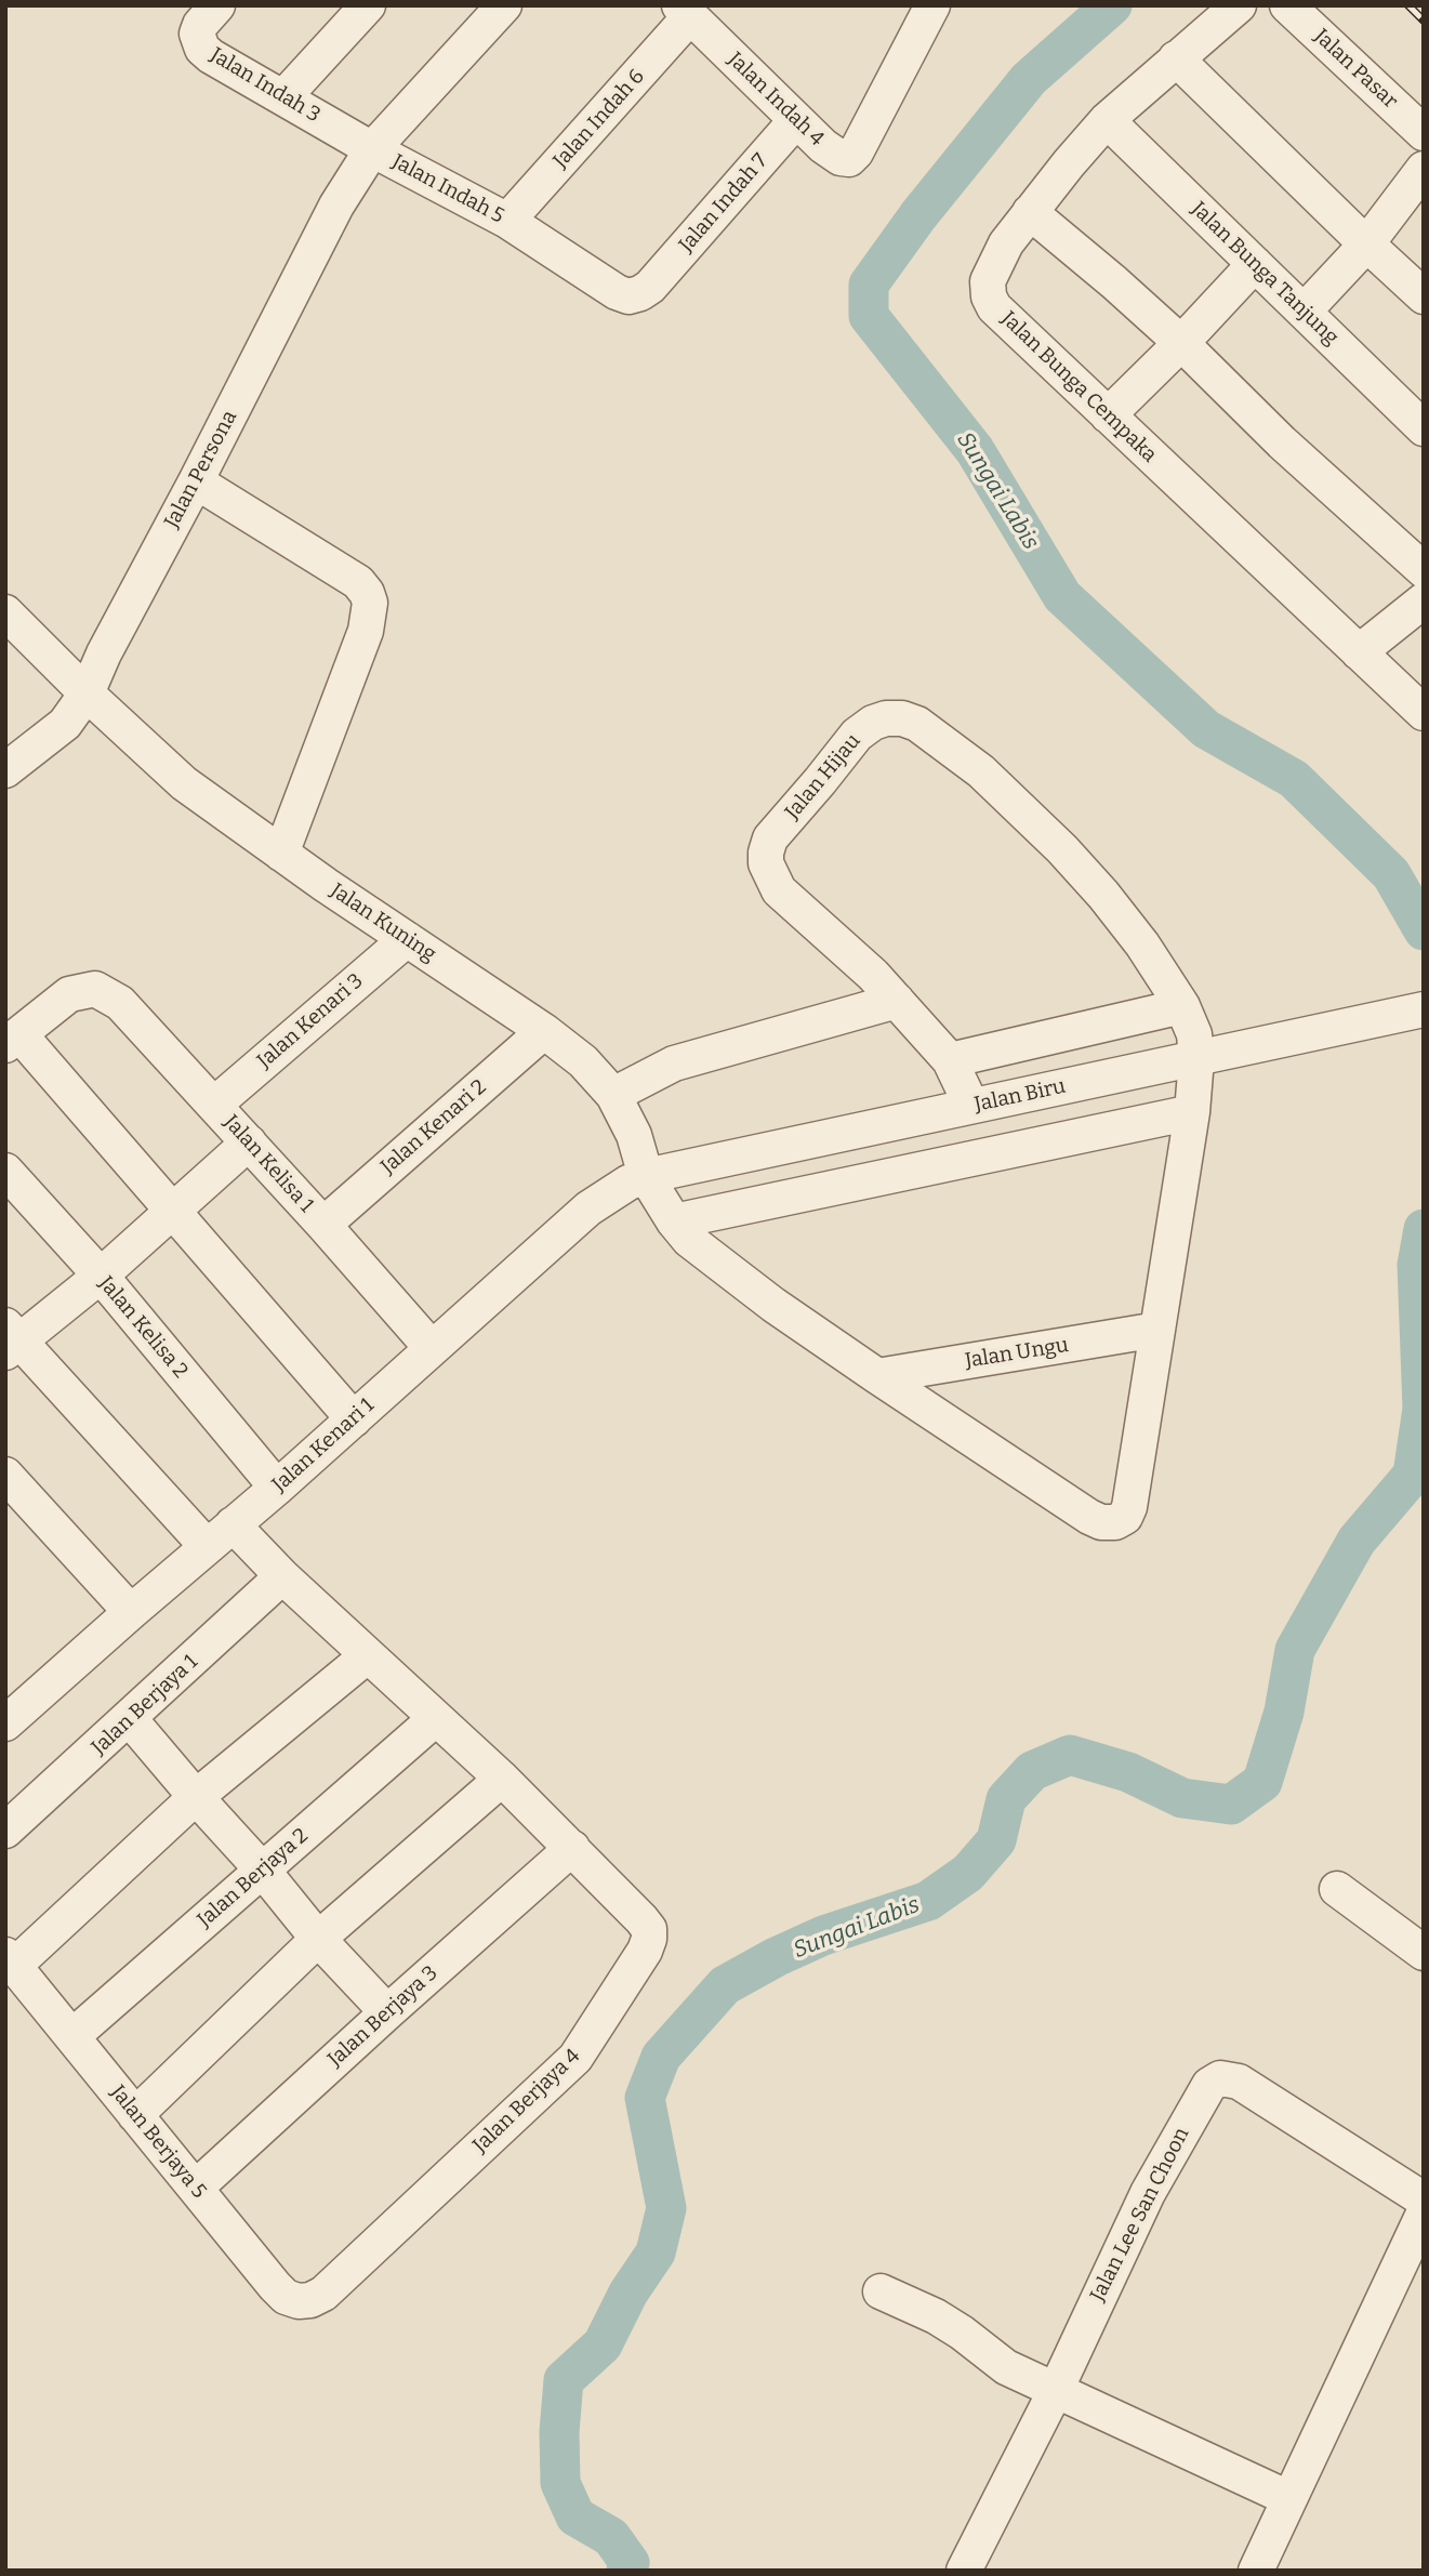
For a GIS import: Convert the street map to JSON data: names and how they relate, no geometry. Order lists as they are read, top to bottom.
{
  "streets": {
    "street": [
      "Jalan Pasar",
      "Jalan Indah 3",
      "Jalan Indah 4",
      "Jalan Indah 6",
      "Jalan Indah 5",
      "Jalan Indah 7",
      "Jalan Bunga Tanjung",
      "Jalan Bunga Cempaka",
      "Jalan Persona",
      "Jalan Hijau",
      "Jalan Kuning",
      "Jalan Kenari 3",
      "Jalan Biru",
      "Jalan Kenari 2",
      "Jalan Kelisa 1",
      "Jalan Kelisa 2",
      "Jalan Ungu",
      "Jalan Kenari 1",
      "Jalan Berjaya 1",
      "Jalan Berjaya 2",
      "Jalan Berjaya 3",
      "Jalan Berjaya 4",
      "Jalan Berjaya 5",
      "Jalan Lee San Choon"
    ]
  },
  "crossings": [
    ["Jalan Indah 3", "Jalan Indah 5"],
    ["Jalan Indah 3", "Jalan Persona"],
    ["Jalan Indah 4", "Jalan Indah 6"],
    ["Jalan Indah 4", "Jalan Indah 7"],
    ["Jalan Indah 6", "Jalan Indah 5"],
    ["Jalan Indah 5", "Jalan Indah 7"],
    ["Jalan Indah 5", "Jalan Persona"],
    ["Jalan Bunga Tanjung", "Jalan Bunga Cempaka"],
    ["Jalan Persona", "Jalan Kuning"],
    ["Jalan Hijau", "Jalan Kuning"],
    ["Jalan Hijau", "Jalan Biru"],
    ["Jalan Hijau", "Jalan Ungu"],
    ["Jalan Kuning", "Jalan Kenari 3"],
    ["Jalan Kuning", "Jalan Biru"],
    ["Jalan Kuning", "Jalan Kenari 2"],
    ["Jalan Kuning", "Jalan Ungu"],
    ["Jalan Kuning", "Jalan Kenari 1"],
    ["Jalan Kenari 3", "Jalan Kelisa 1"],
    ["Jalan Biru", "Jalan Kenari 1"],
    ["Jalan Kenari 2", "Jalan Kelisa 1"],
    ["Jalan Kelisa 1", "Jalan Kenari 1"],
    ["Jalan Kelisa 2", "Jalan Kenari 1"],
    ["Jalan Berjaya 2", "Jalan Berjaya 5"],
    ["Jalan Berjaya 3", "Jalan Berjaya 4"],
    ["Jalan Berjaya 3", "Jalan Berjaya 5"],
    ["Jalan Berjaya 4", "Jalan Berjaya 5"]
  ],
  "water": ["Sungai Labis"]
}
